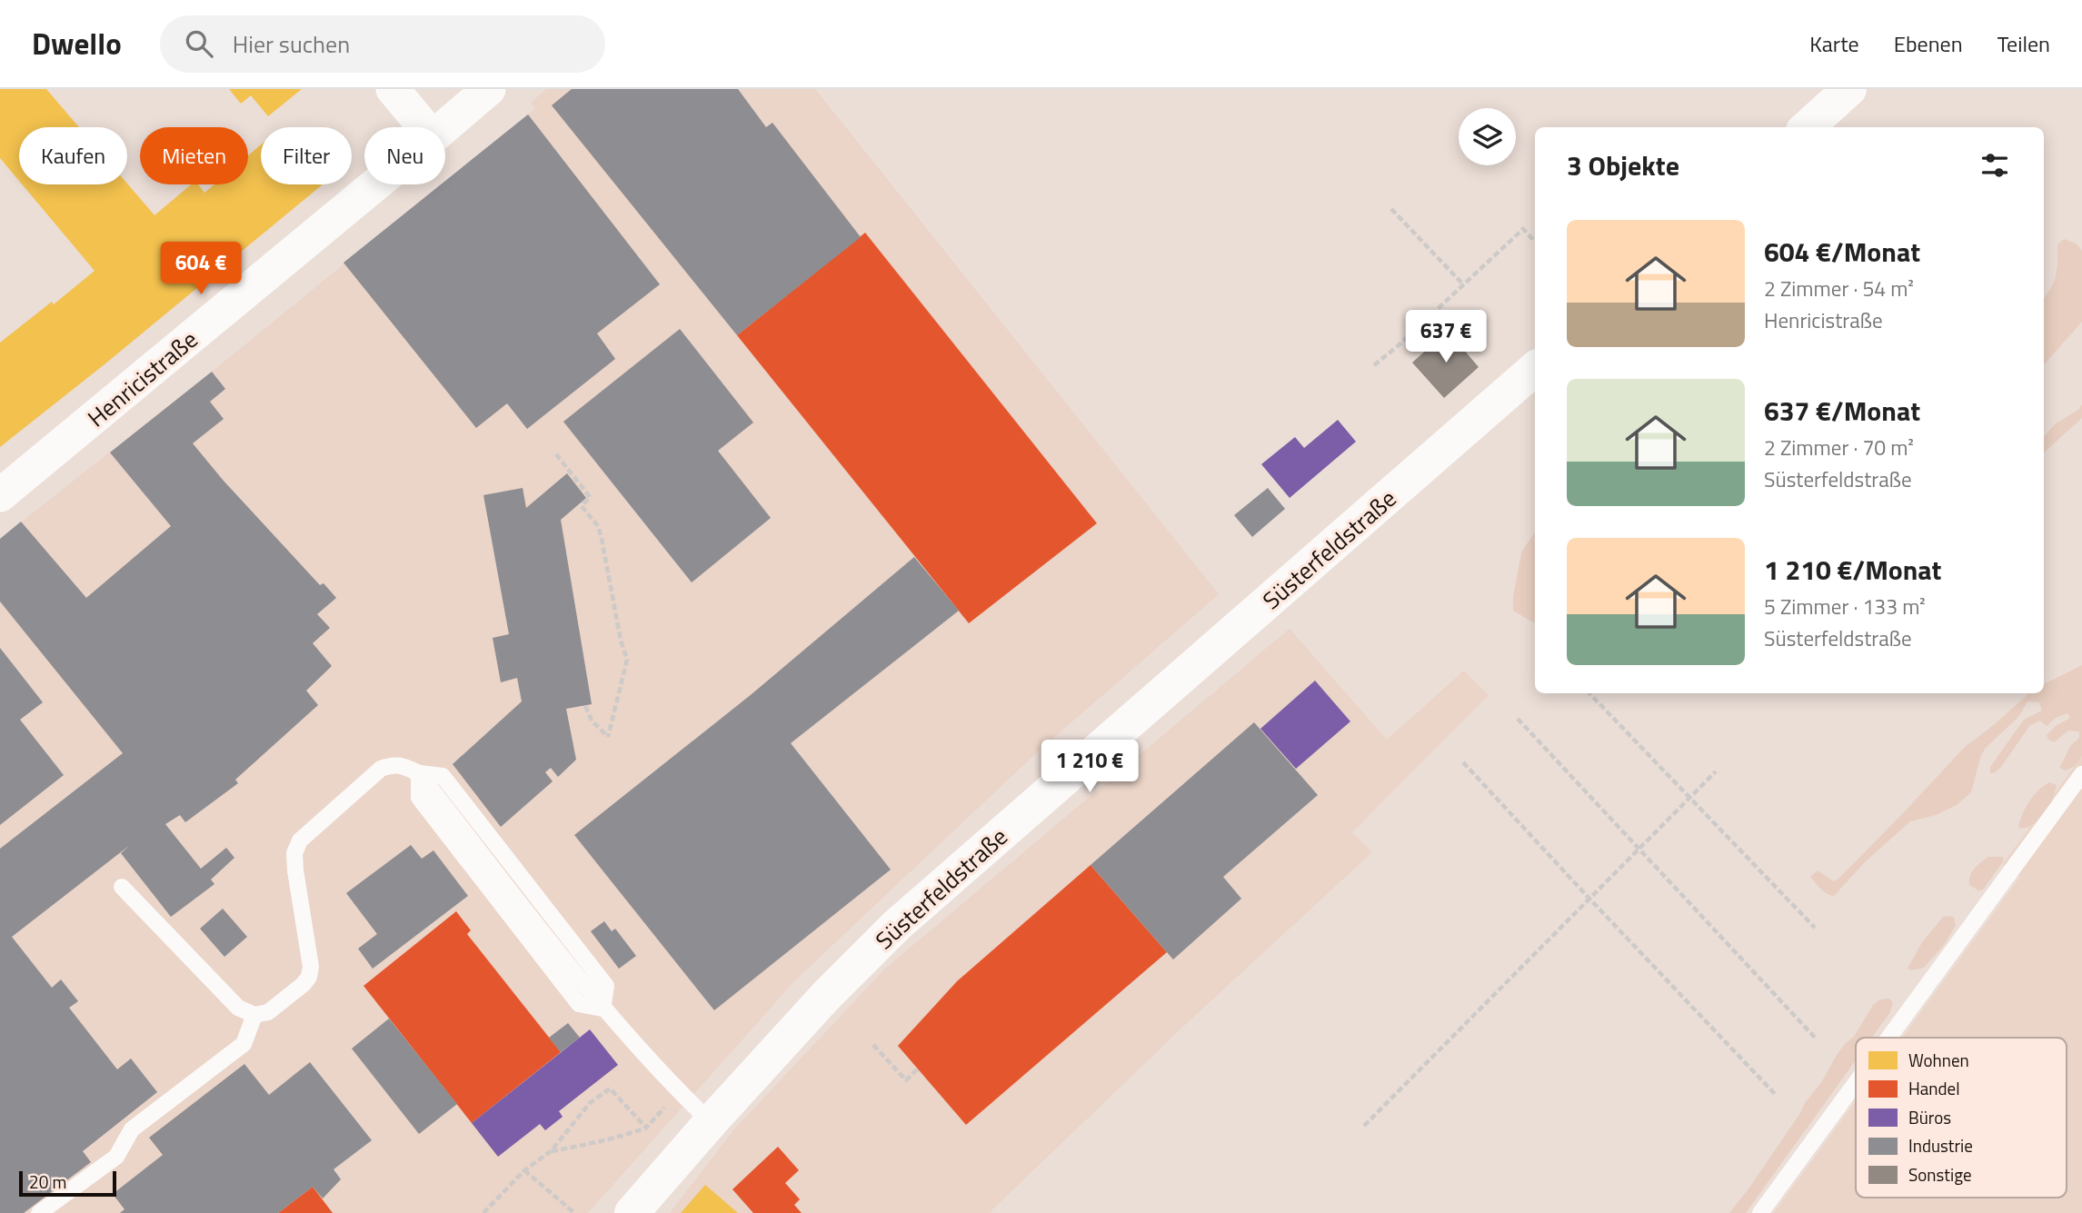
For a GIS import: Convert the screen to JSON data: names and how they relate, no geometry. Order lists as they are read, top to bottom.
{
  "streets": {
    "street": ["Henricistraße", "Süsterfeldstraße"]
  },
  "legend": [
    "Wohnen",
    "Handel",
    "Büros",
    "Industrie",
    "Sonstige"
  ],
  "scale_bar": "20 m",
  "page": {
    "header": "Dwello",
    "search": "Hier suchen",
    "nav": ["Karte", "Ebenen", "Teilen"],
    "chip": [
      "Kaufen",
      "Mieten",
      "Filter",
      "Neu"
    ],
    "heading": "3 Objekte",
    "list": [
      {
        "name": "604 €/Monat",
        "note": "2 Zimmer · 54 m² · Henricistraße"
      },
      {
        "name": "637 €/Monat",
        "note": "2 Zimmer · 70 m² · Süsterfeldstraße"
      },
      {
        "name": "1 210 €/Monat",
        "note": "5 Zimmer · 133 m² · Süsterfeldstraße"
      }
    ],
    "price": ["604 €", "637 €", "1 210 €"],
    "scale": "20 m"
  }
}
